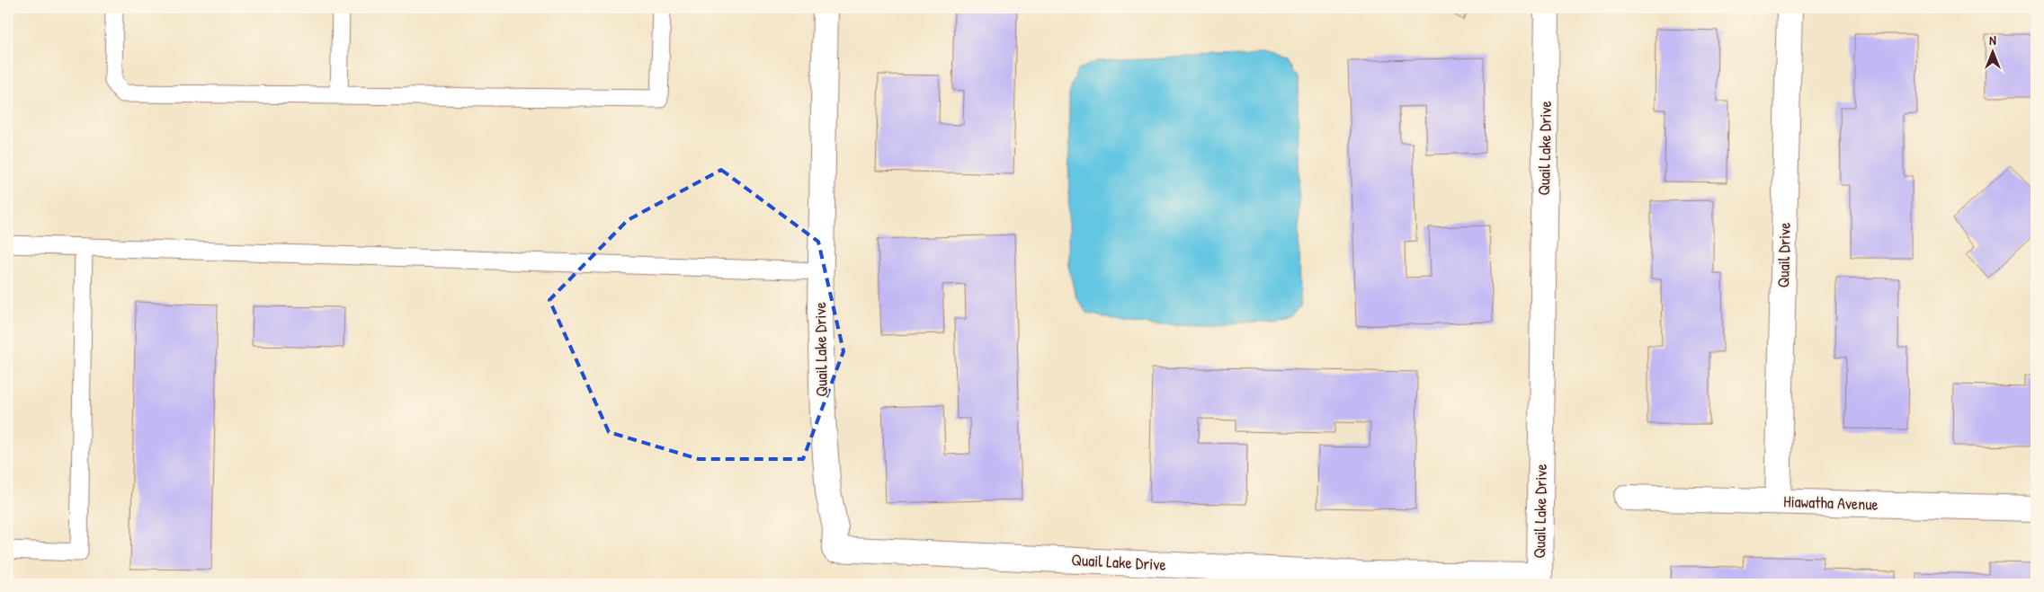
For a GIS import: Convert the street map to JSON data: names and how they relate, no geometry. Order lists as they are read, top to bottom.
{
  "streets": {
    "street": ["Quail Lake Drive", "Quail Drive", "Hiawatha Avenue"]
  },
  "crossings": [
    ["Quail Drive", "Hiawatha Avenue"]
  ],
  "north": "top"
}
